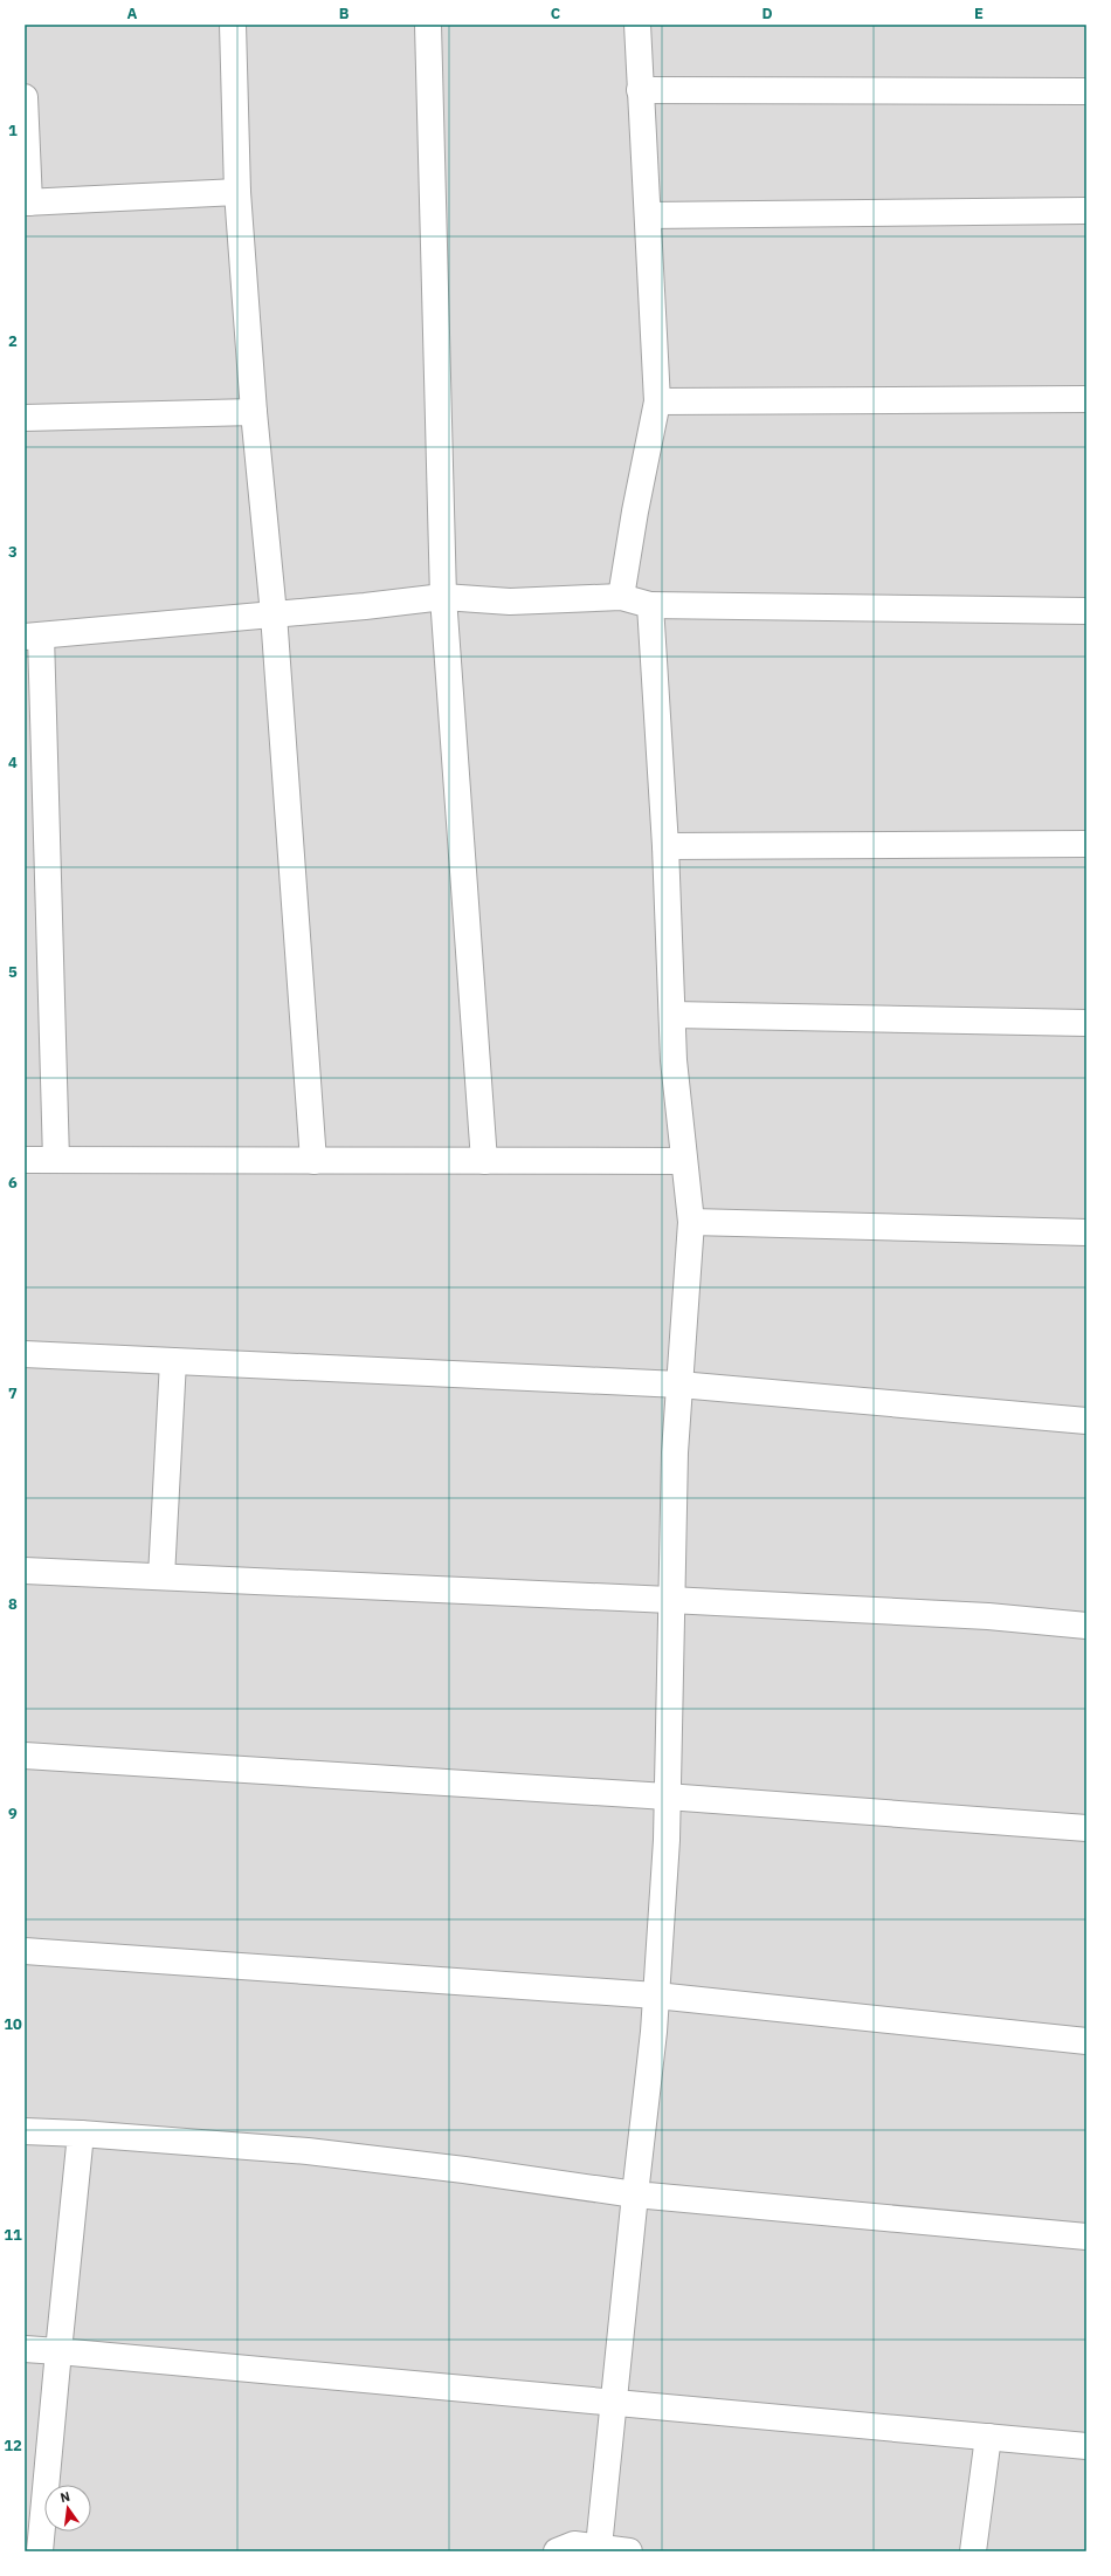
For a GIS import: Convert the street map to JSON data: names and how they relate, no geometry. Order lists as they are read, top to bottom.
{
  "north": "top",
  "grid": {
    "columns": [
      "A",
      "B",
      "C",
      "D",
      "E"
    ],
    "rows": [
      "1",
      "2",
      "3",
      "4",
      "5",
      "6",
      "7",
      "8",
      "9",
      "10",
      "11",
      "12"
    ]
  }
}
